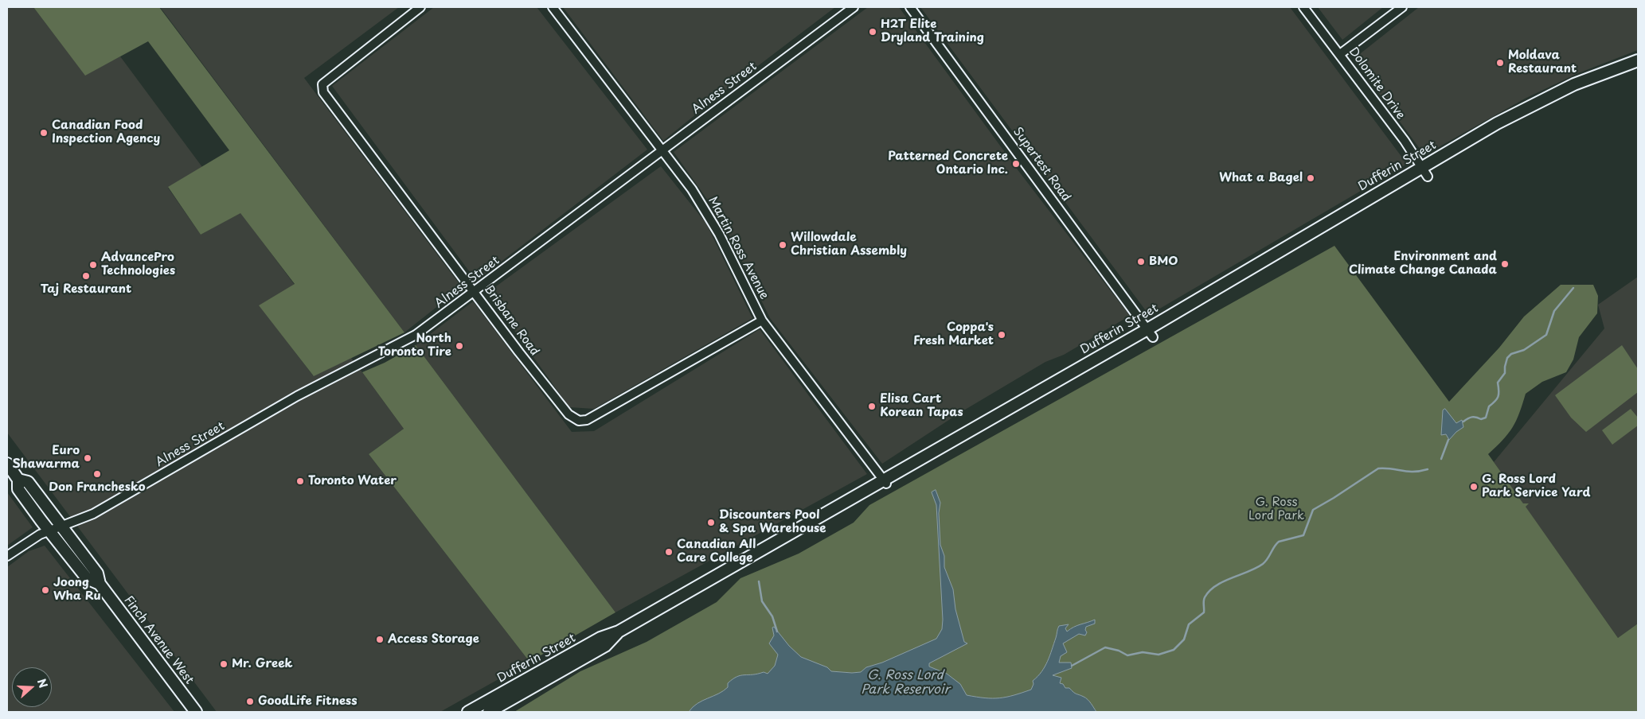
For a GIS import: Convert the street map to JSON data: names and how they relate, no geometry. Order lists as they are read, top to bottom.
{
  "streets": {
    "main road": ["Dufferin Street", "Finch Avenue West"],
    "street": [
      "Dolomite Drive",
      "Alness Street",
      "Supertest Road",
      "Martin Ross Avenue",
      "Brisbane Road"
    ]
  },
  "crossings": [
    ["Dolomite Drive", "Dufferin Street"],
    ["Alness Street", "Martin Ross Avenue"],
    ["Alness Street", "Brisbane Road"],
    ["Alness Street", "Finch Avenue West"],
    ["Supertest Road", "Dufferin Street"],
    ["Dufferin Street", "Martin Ross Avenue"],
    ["Martin Ross Avenue", "Brisbane Road"]
  ],
  "water": ["G. Ross Lord Park Reservoir"],
  "parks": ["G. Ross Lord Park"],
  "places": [
    "H2T Elite Dryland Training",
    "Moldava Restaurant",
    "Canadian Food Inspection Agency",
    "Patterned Concrete Ontario Inc.",
    "What a Bagel",
    "Willowdale Christian Assembly",
    "BMO",
    "Environment and Climate Change Canada",
    "AdvancePro Technologies",
    "Taj Restaurant",
    "Coppa's Fresh Market",
    "North Toronto Tire",
    "Elisa Cart Korean Tapas",
    "Euro Shawarma",
    "Don Franchesko",
    "Toronto Water",
    "G. Ross Lord Park Service Yard",
    "Discounters Pool & Spa Warehouse",
    "Canadian All Care College",
    "Joong Wha Ru",
    "Access Storage",
    "Mr. Greek",
    "GoodLife Fitness"
  ],
  "north": "right"
}
